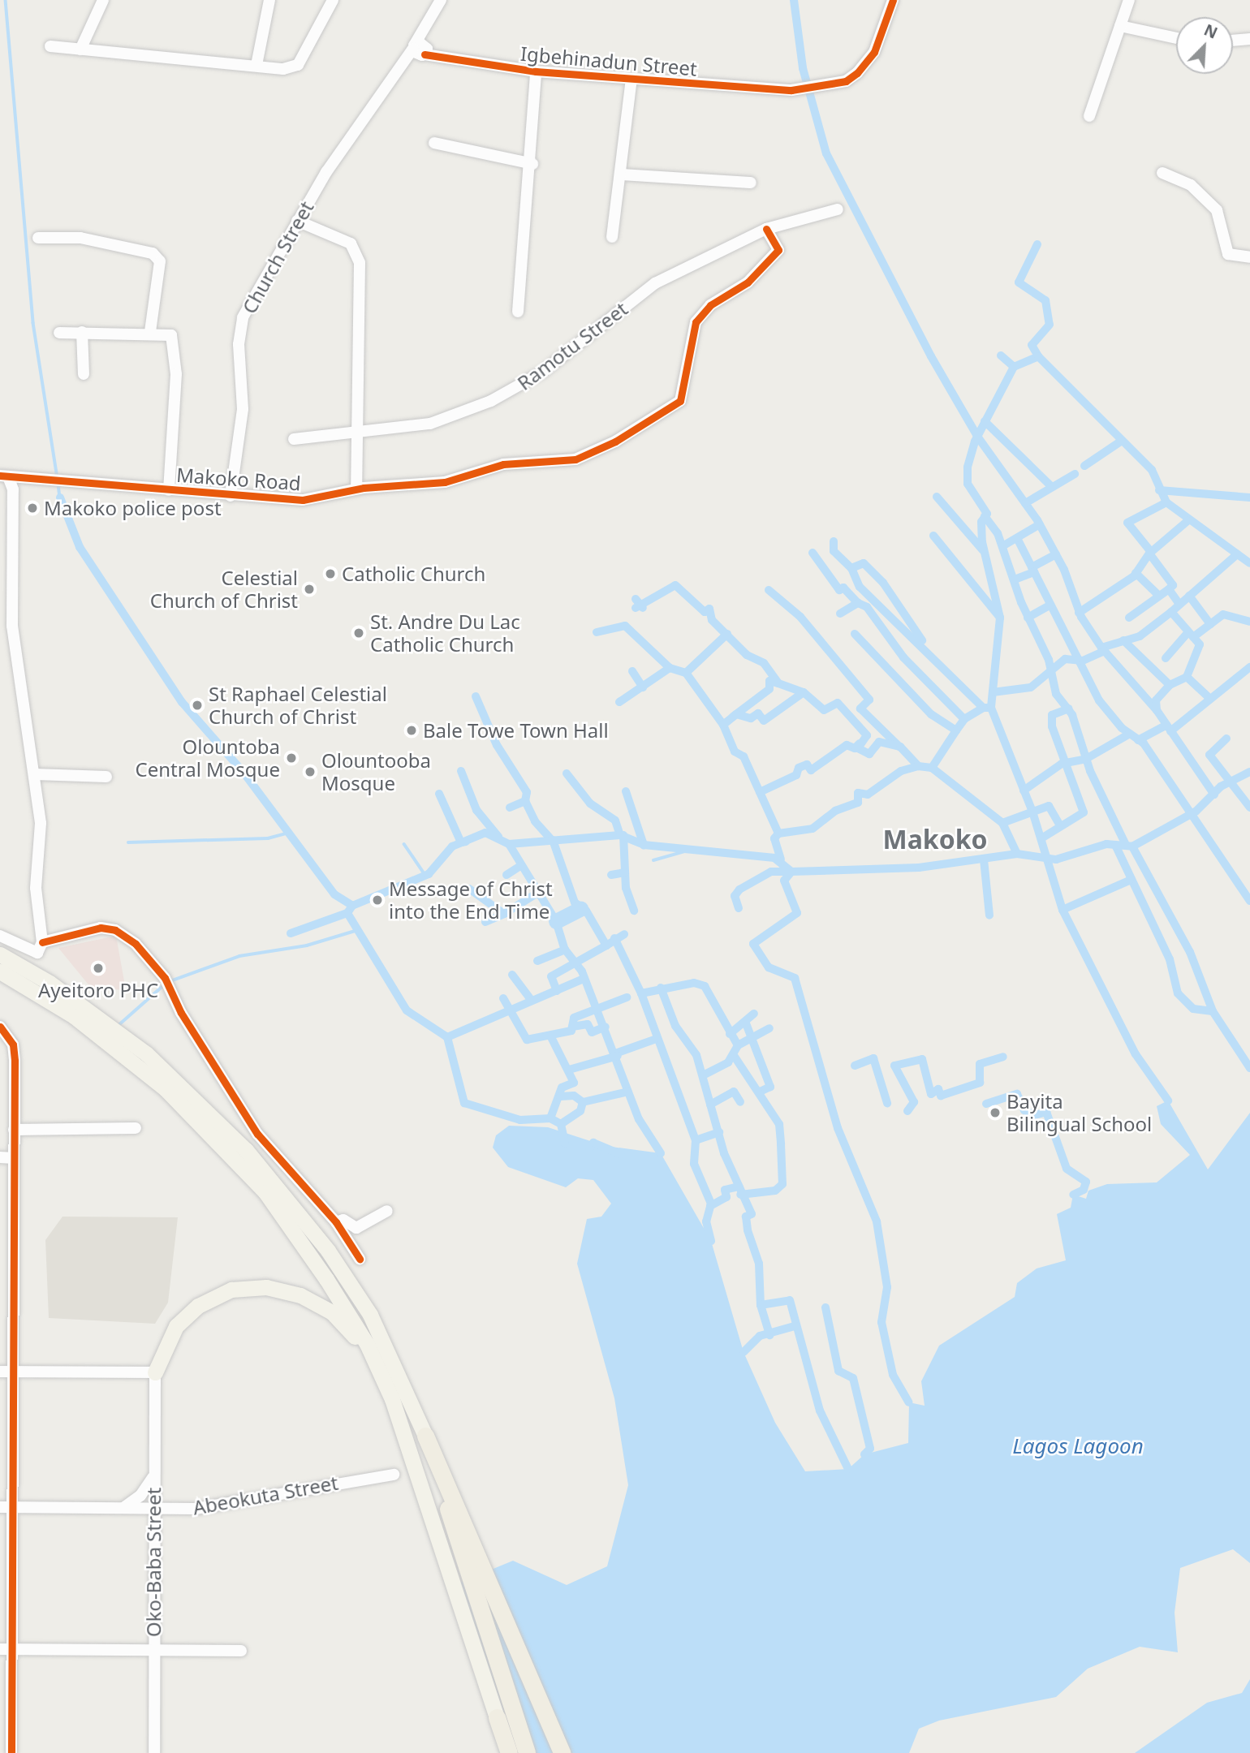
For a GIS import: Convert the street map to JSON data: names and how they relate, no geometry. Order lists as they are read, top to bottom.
{
  "streets": {
    "street": [
      "Igbehinadun Street",
      "Church Street",
      "Ramotu Street",
      "Makoko Road",
      "Abeokuta Street",
      "Oko-Baba Street"
    ]
  },
  "crossings": [
    ["Igbehinadun Street", "Church Street"],
    ["Church Street", "Makoko Road"],
    ["Ramotu Street", "Makoko Road"],
    ["Abeokuta Street", "Oko-Baba Street"]
  ],
  "districts": ["Makoko"],
  "water": ["Lagos Lagoon"],
  "places": [
    "Makoko police post",
    "Catholic Church",
    "Celestial Church of Christ",
    "St. Andre Du Lac Catholic Church",
    "St Raphael Celestial Church of Christ",
    "Bale Towe Town Hall",
    "Olountoba Central Mosque",
    "Olountooba Mosque",
    "Message of Christ into the End Time",
    "Ayeitoro PHC",
    "Bayita Bilingual School"
  ],
  "north": "top right"
}
